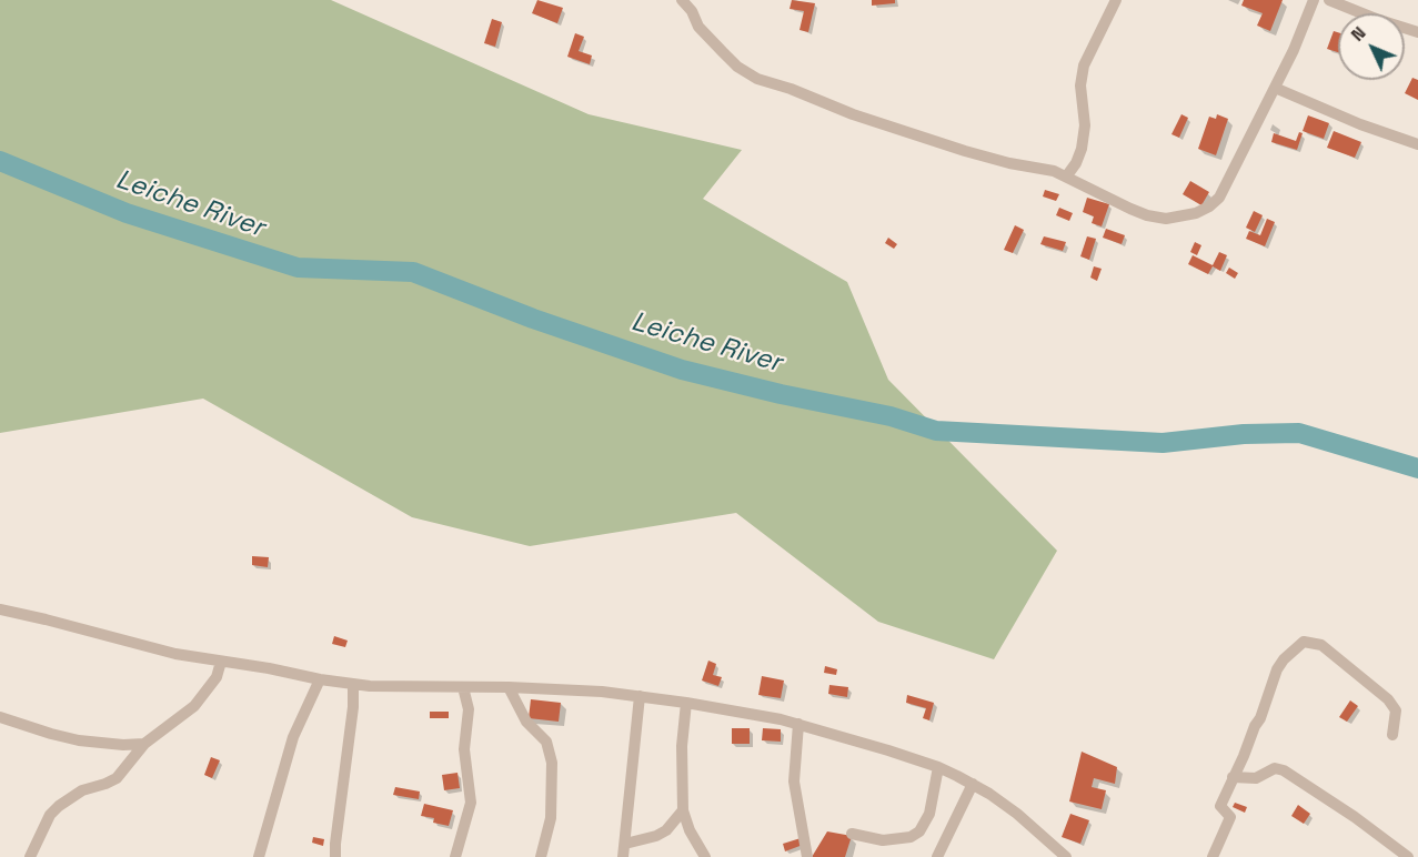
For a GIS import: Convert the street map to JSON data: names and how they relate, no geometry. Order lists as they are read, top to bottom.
{
  "water": ["Leiche River"],
  "north": "top left"
}
